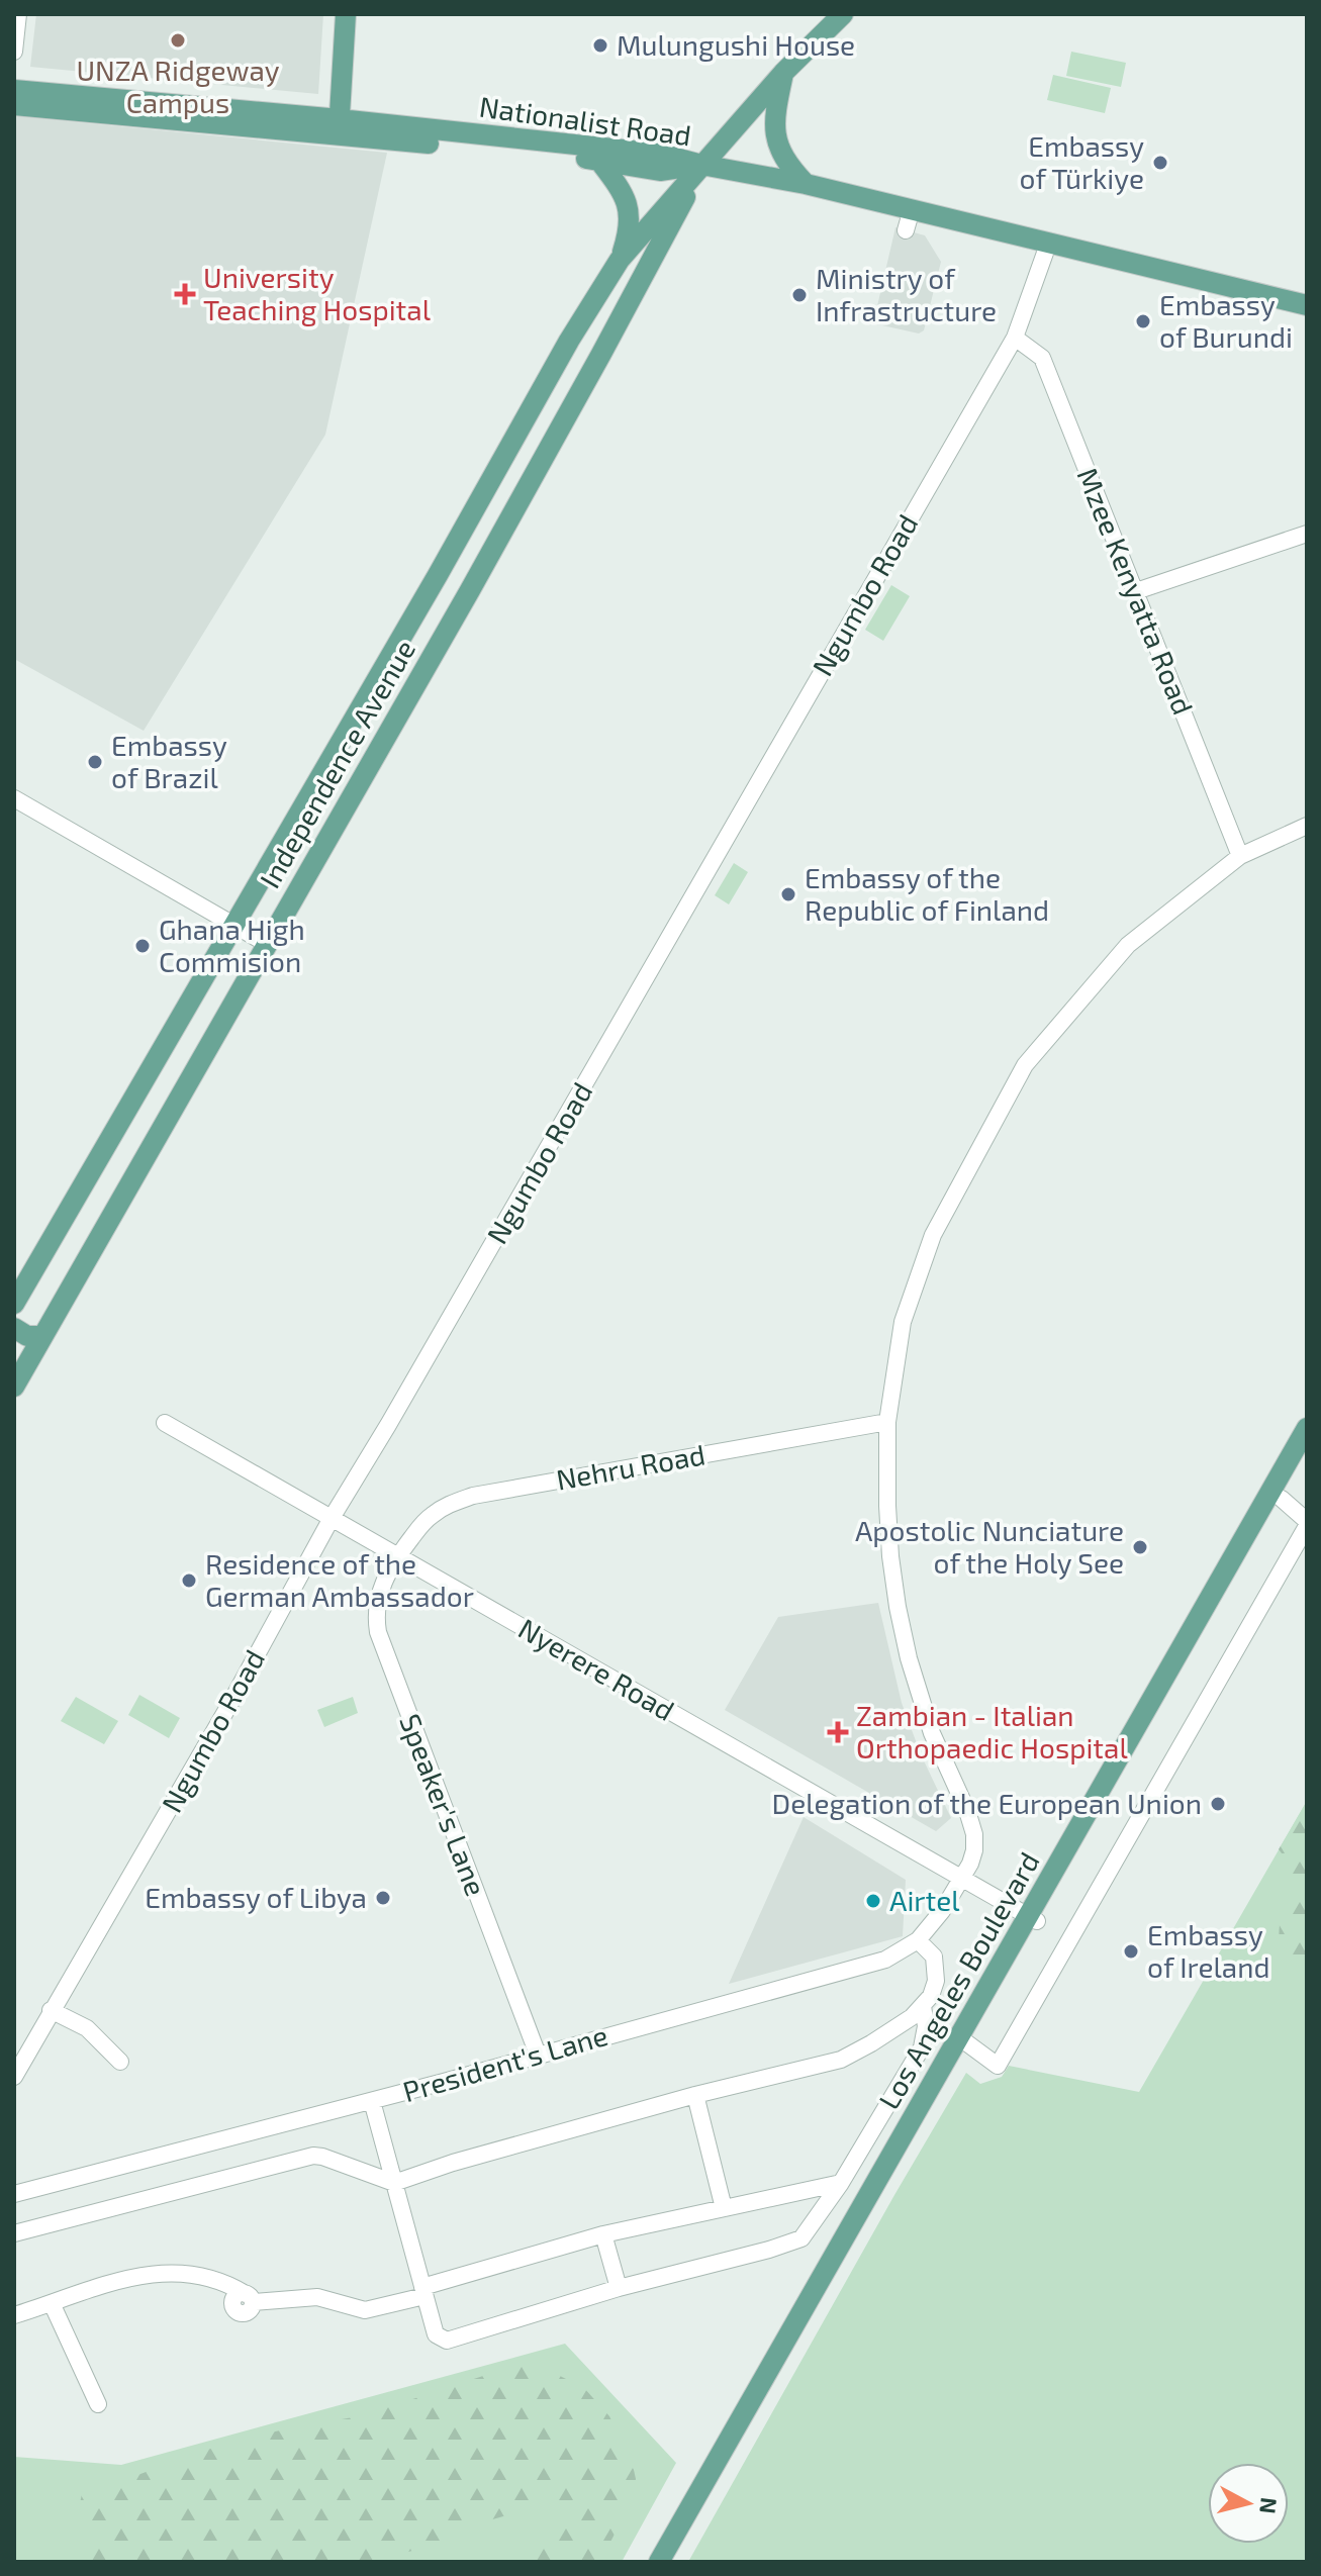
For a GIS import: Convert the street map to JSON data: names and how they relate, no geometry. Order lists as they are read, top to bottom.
{
  "streets": {
    "main road": ["Nationalist Road", "Independence Avenue", "Los Angeles Boulevard"],
    "street": [
      "Mzee Kenyatta Road",
      "Ngumbo Road",
      "Nehru Road",
      "Nyerere Road",
      "Speaker's Lane",
      "President's Lane"
    ]
  },
  "crossings": [
    ["Nationalist Road", "Independence Avenue"],
    ["Mzee Kenyatta Road", "Ngumbo Road"],
    ["Mzee Kenyatta Road", "President's Lane"],
    ["Ngumbo Road", "Nyerere Road"],
    ["Nehru Road", "Nyerere Road"],
    ["Nehru Road", "Speaker's Lane"],
    ["Nehru Road", "President's Lane"],
    ["Nyerere Road", "Speaker's Lane"],
    ["Nyerere Road", "Los Angeles Boulevard"],
    ["Nyerere Road", "President's Lane"],
    ["Speaker's Lane", "President's Lane"]
  ],
  "places": {
    "other": [
      "UNZA Ridgeway Campus",
      "Mulungushi House",
      "Embassy of Türkiye",
      "Ministry of Infrastructure",
      "Embassy of Burundi",
      "Embassy of Brazil",
      "Embassy of the Republic of Finland",
      "Ghana High Commision",
      "Apostolic Nunciature of the Holy See",
      "Residence of the German Ambassador",
      "Delegation of the European Union",
      "Embassy of Libya",
      "Airtel",
      "Embassy of Ireland"
    ],
    "health": ["University Teaching Hospital", "Zambian - Italian Orthopaedic Hospital"]
  },
  "north": "right"
}
